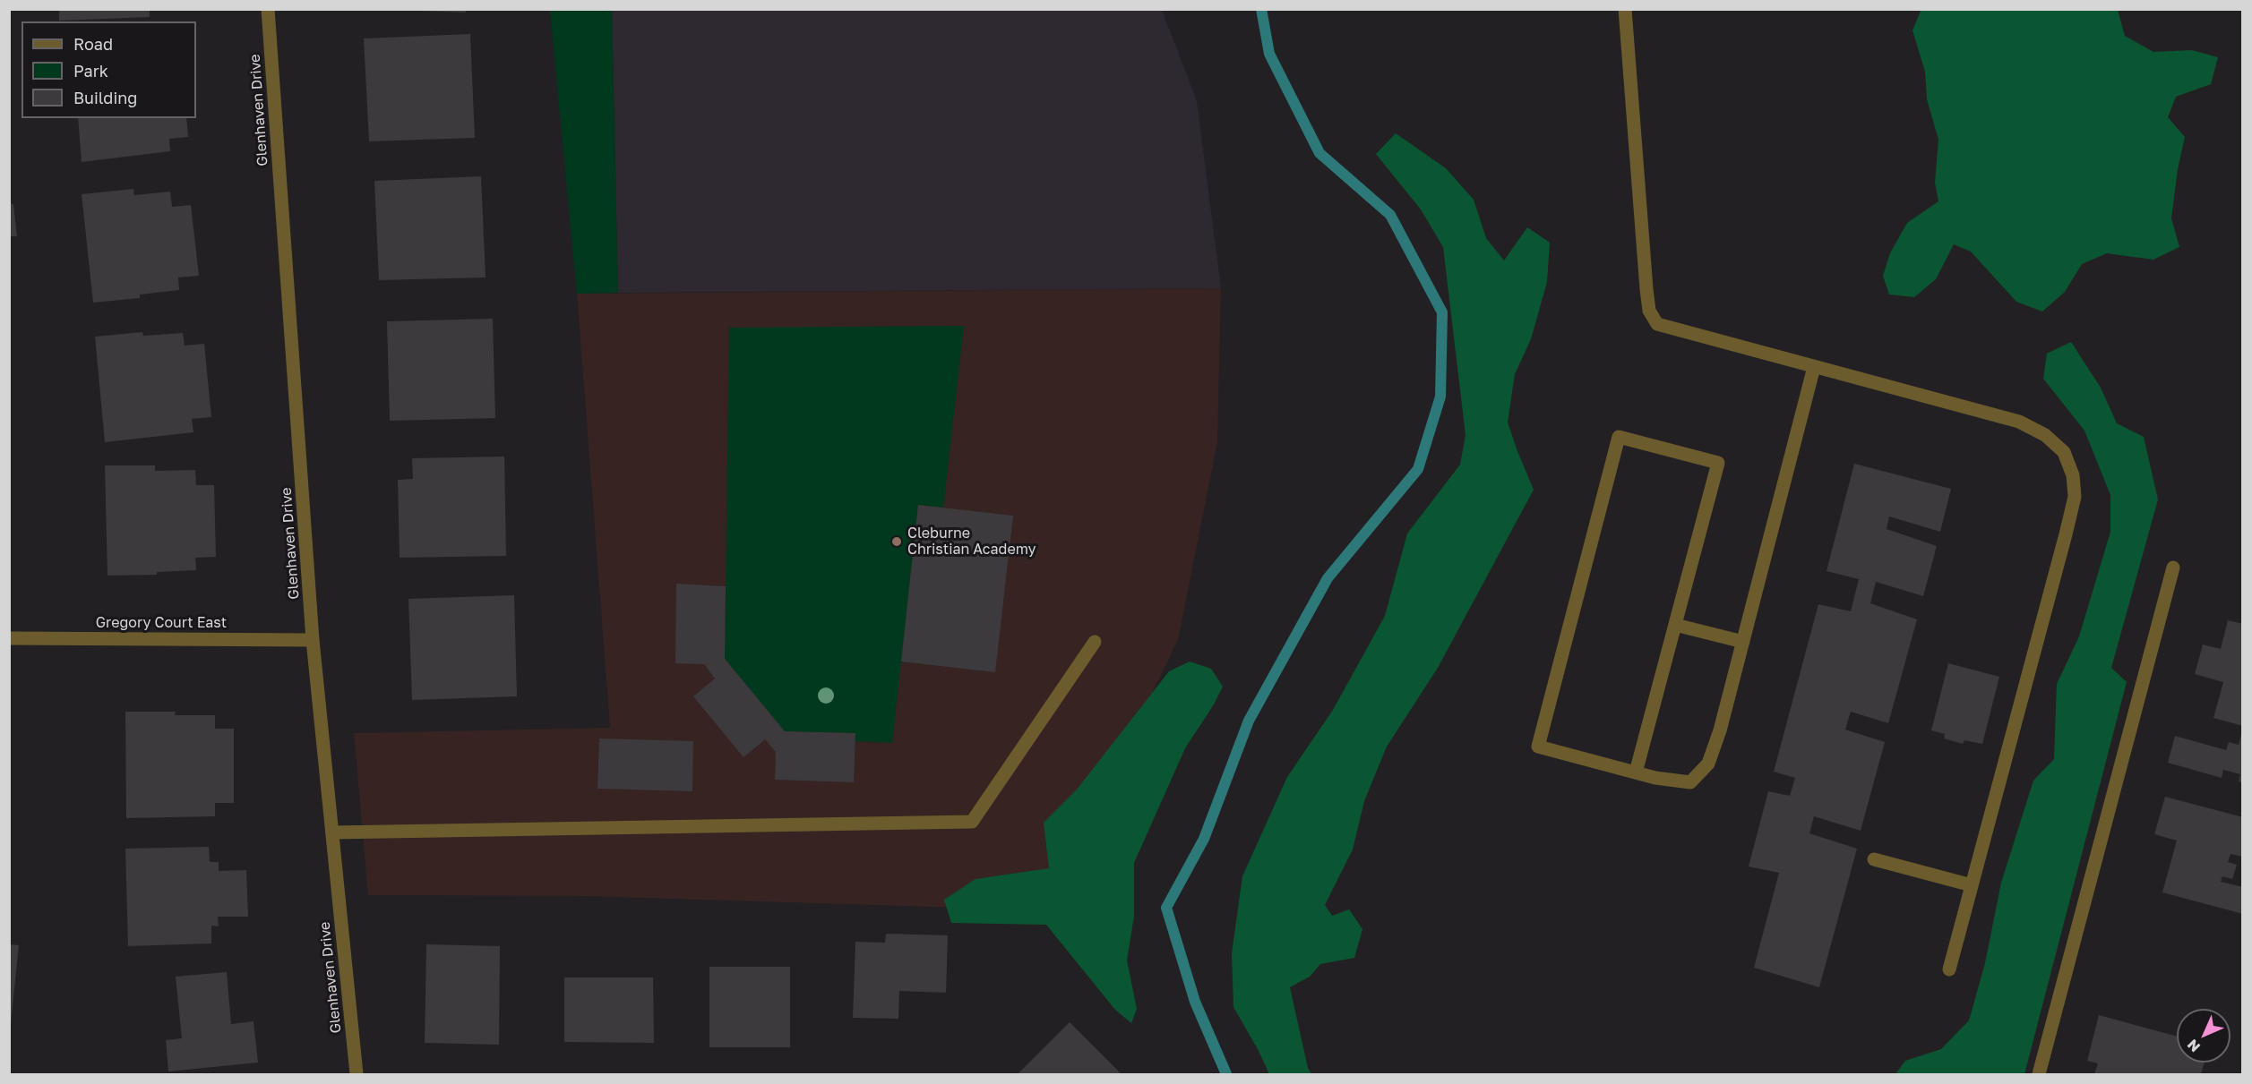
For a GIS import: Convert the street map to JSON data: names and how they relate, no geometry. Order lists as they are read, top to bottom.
{
  "streets": {
    "street": ["Glenhaven Drive", "Gregory Court East"]
  },
  "crossings": [
    ["Glenhaven Drive", "Gregory Court East"]
  ],
  "places": ["Cleburne Christian Academy"],
  "legend": ["Road", "Park", "Building"],
  "north": "bottom left"
}
